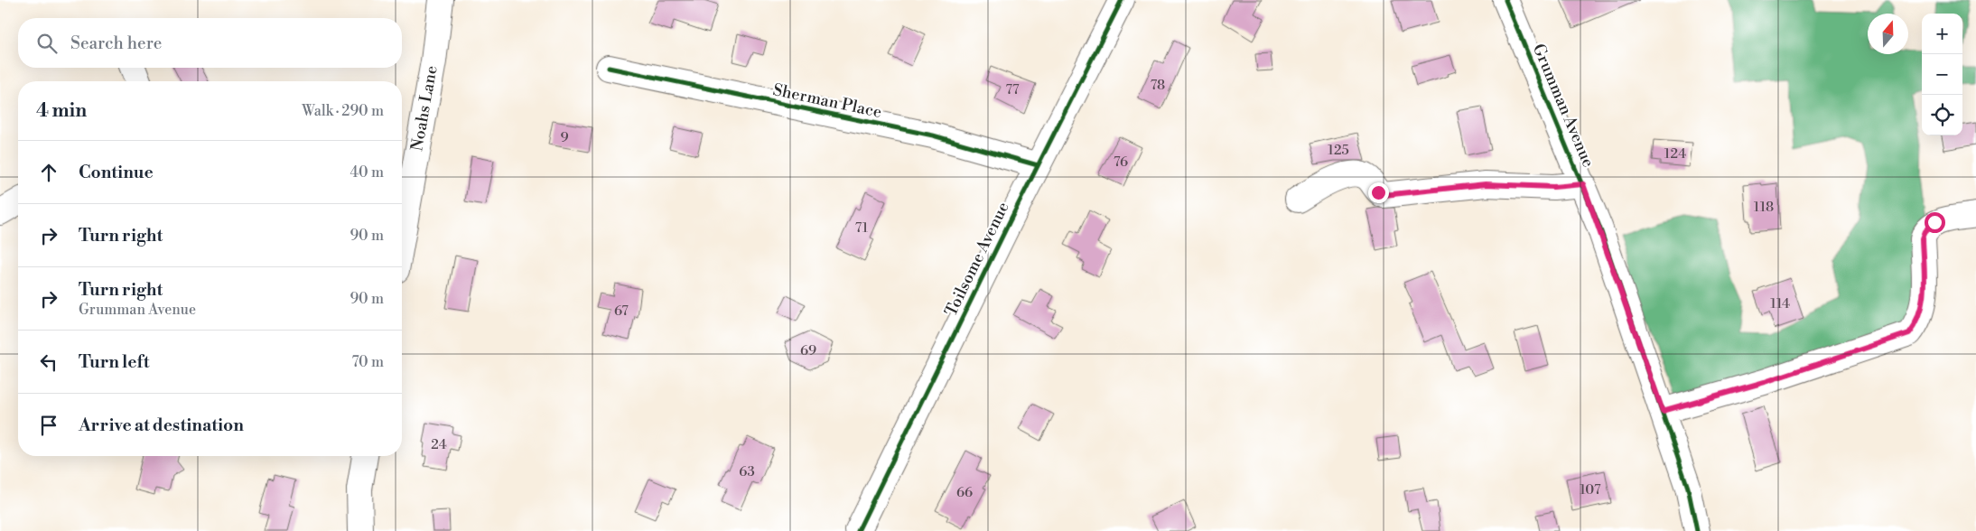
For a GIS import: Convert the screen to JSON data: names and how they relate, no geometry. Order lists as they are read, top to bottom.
{
  "streets": {
    "street": [
      "Sherman Place",
      "Grumman Avenue",
      "Noahs Lane",
      "Toilsome Avenue"
    ]
  },
  "crossings": [
    ["Sherman Place", "Toilsome Avenue"]
  ],
  "house_numbers": [
    "78",
    "77",
    "9",
    "125",
    "124",
    "76",
    "118",
    "71",
    "114",
    "67",
    "69",
    "24",
    "63",
    "107",
    "66"
  ],
  "north": "top",
  "page": {
    "map_buttons": ["+", "−"],
    "search": "Search here",
    "heading": ["4 min", "Walk · 290 m"],
    "list": [
      ["Continue", "40 m"],
      ["Turn right", "90 m"],
      ["Turn right", "Grumman Avenue", "90 m"],
      ["Turn left", "70 m"],
      "Arrive at destination"
    ]
  }
}
